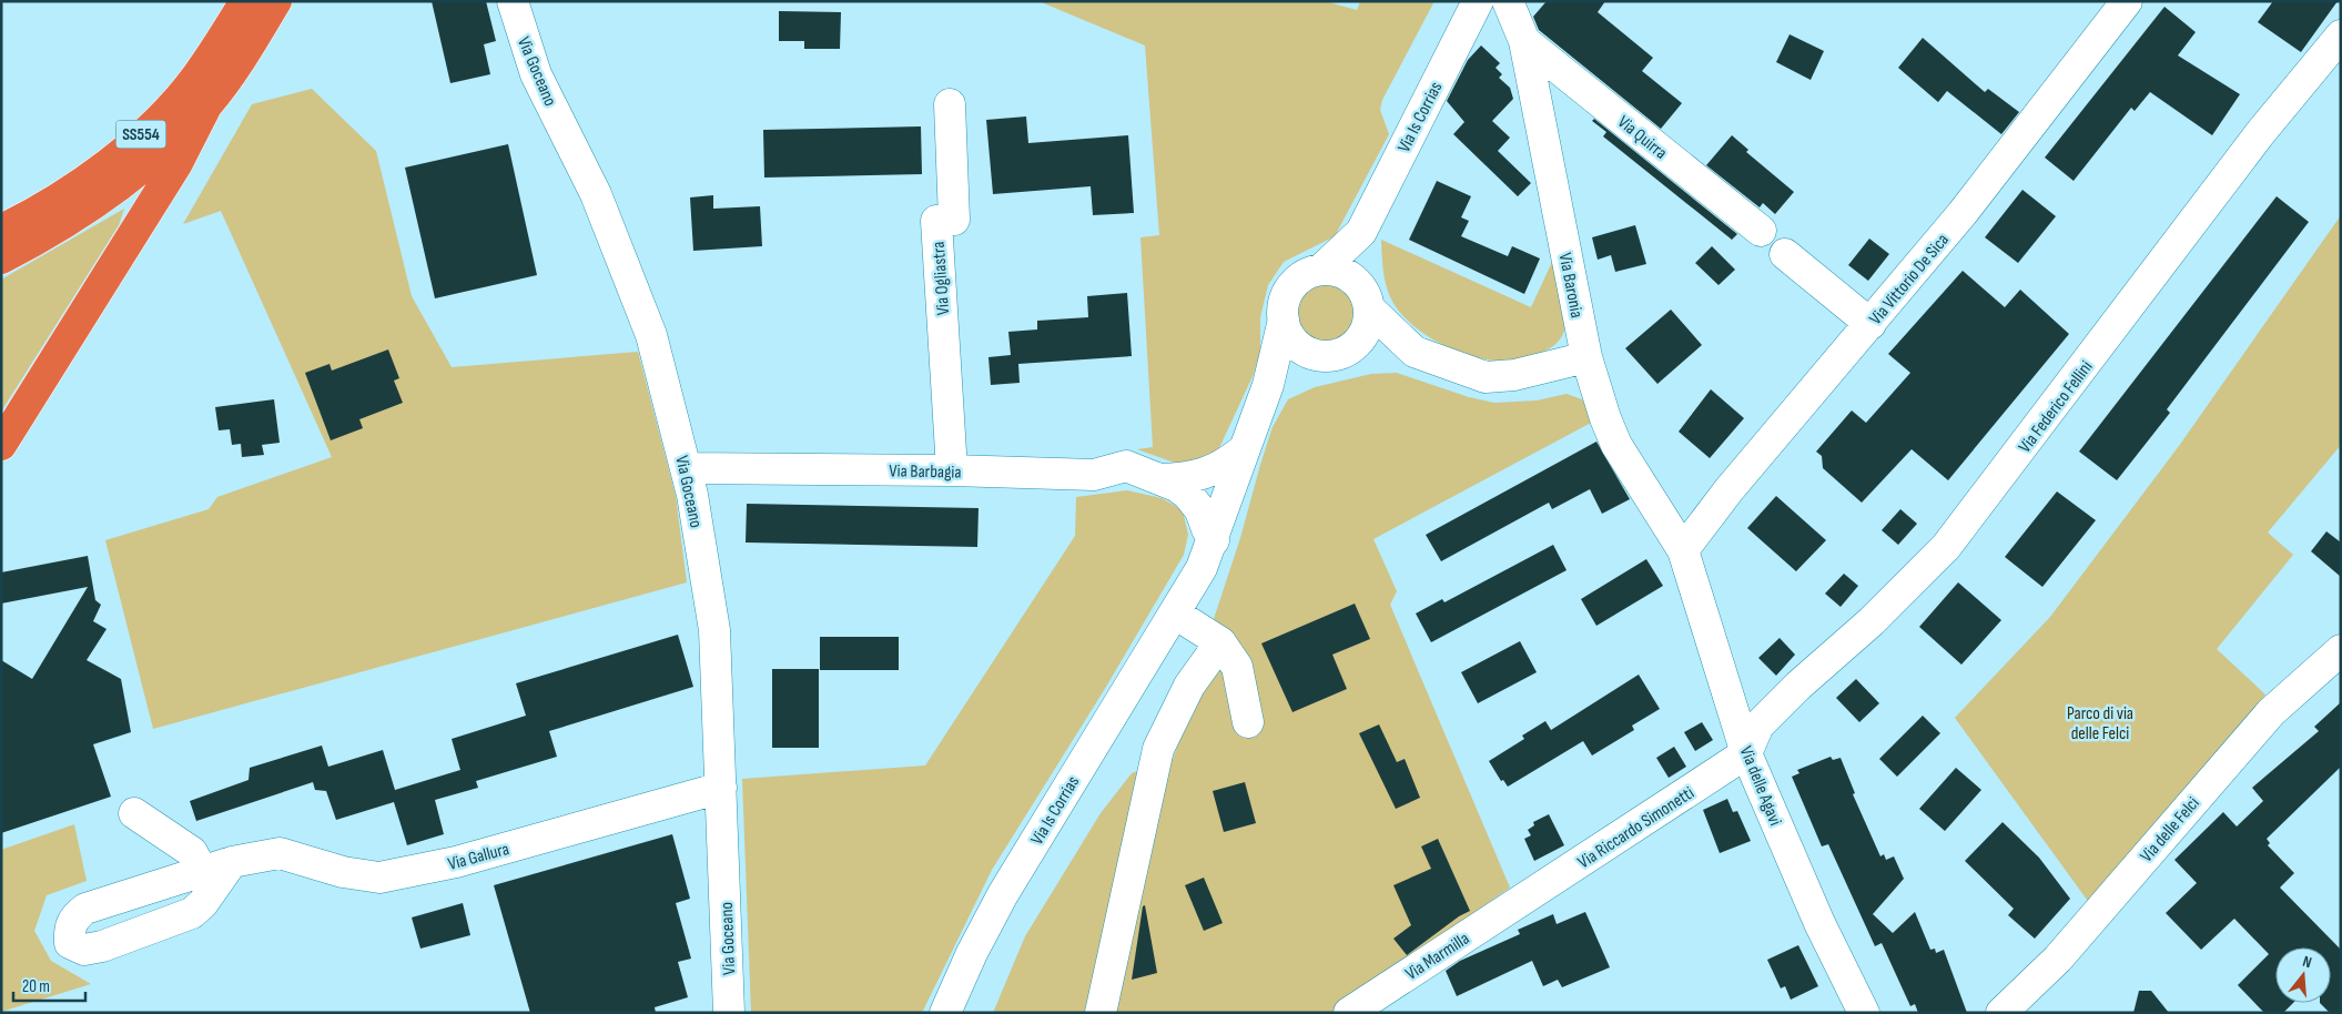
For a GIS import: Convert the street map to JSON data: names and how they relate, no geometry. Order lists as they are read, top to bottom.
{
  "streets": {
    "highway": ["SS554"],
    "street": [
      "Via Goceano",
      "Via Is Corrias",
      "Via Quirra",
      "Via Ogliastra",
      "Via Vittorio De Sica",
      "Via Baronia",
      "Via Federico Fellini",
      "Via Barbagia",
      "Via delle Agavi",
      "Via Riccardo Simonetti",
      "Via delle Felci",
      "Via Gallura",
      "Via Marmilla"
    ]
  },
  "crossings": [
    ["Via Goceano", "Via Barbagia"],
    ["Via Goceano", "Via Gallura"],
    ["Via Is Corrias", "Via Barbagia"],
    ["Via Quirra", "Via Baronia"],
    ["Via Ogliastra", "Via Barbagia"],
    ["Via Vittorio De Sica", "Via Baronia"],
    ["Via Vittorio De Sica", "Via delle Agavi"],
    ["Via Baronia", "Via delle Agavi"],
    ["Via Federico Fellini", "Via delle Agavi"],
    ["Via Federico Fellini", "Via Riccardo Simonetti"],
    ["Via delle Agavi", "Via Riccardo Simonetti"],
    ["Via Riccardo Simonetti", "Via Marmilla"]
  ],
  "parks": ["Parco di via delle Felci"],
  "scale_bar": "20 m",
  "north": "top"
}
